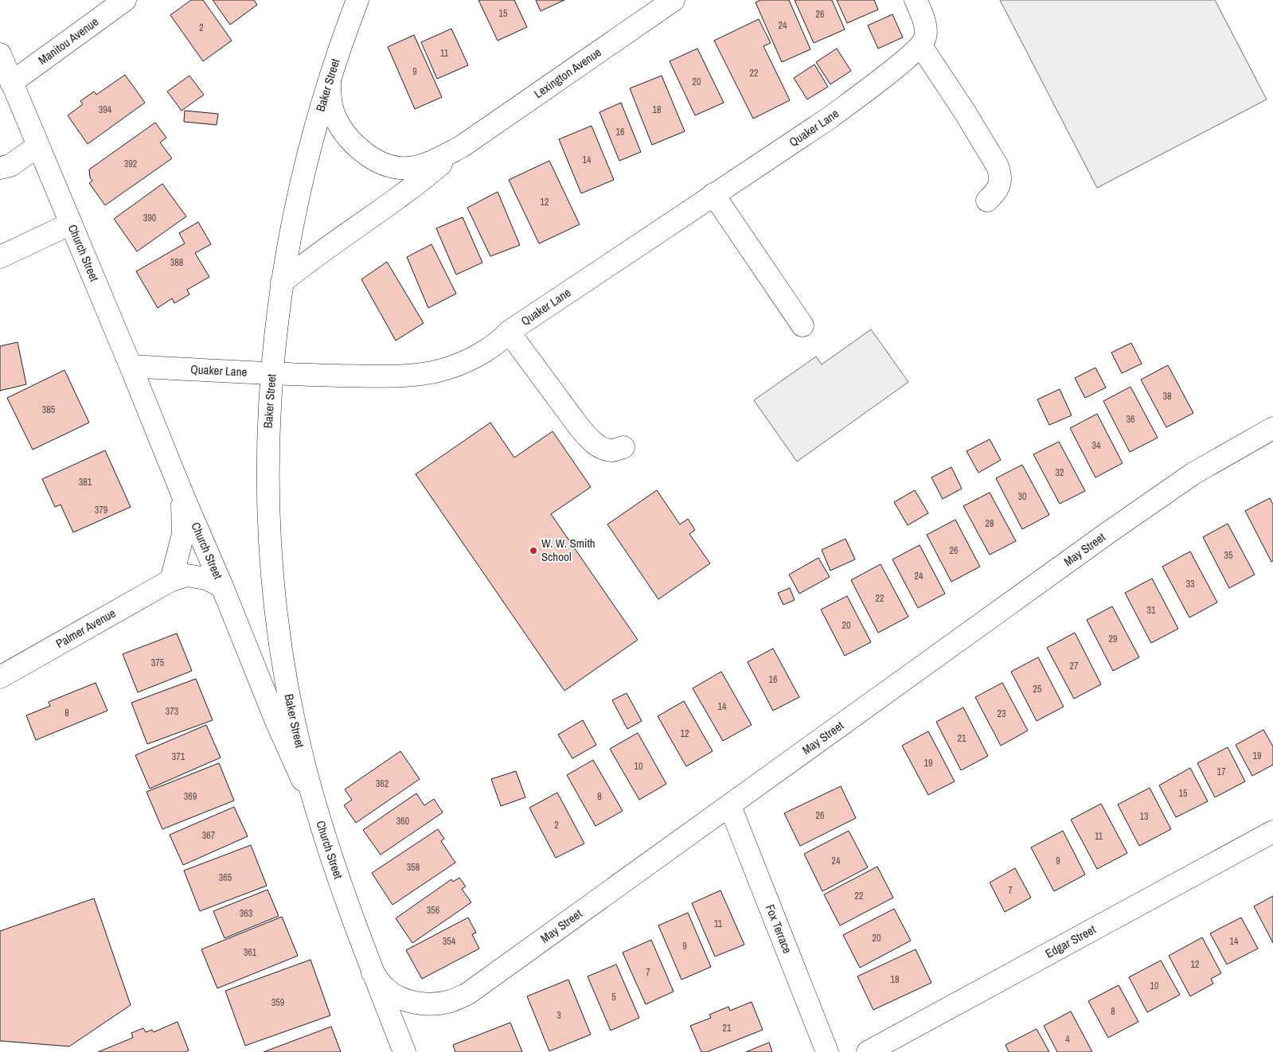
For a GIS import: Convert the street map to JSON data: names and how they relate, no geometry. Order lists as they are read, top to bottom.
{
  "streets": {
    "main road": [
      "Manitou Avenue",
      "Lexington Avenue",
      "Baker Street",
      "Quaker Lane",
      "Church Street",
      "May Street",
      "Palmer Avenue",
      "Fox Terrace",
      "Edgar Street"
    ]
  },
  "crossings": [
    ["Manitou Avenue", "Church Street"],
    ["Lexington Avenue", "Baker Street"],
    ["Baker Street", "Quaker Lane"],
    ["Baker Street", "Church Street"],
    ["Quaker Lane", "Church Street"],
    ["Church Street", "May Street"],
    ["Church Street", "Palmer Avenue"],
    ["May Street", "Fox Terrace"]
  ],
  "places": ["W. W. Smith School"],
  "house_numbers": [
    "15",
    "26",
    "24",
    "2",
    "11",
    "9",
    "22",
    "20",
    "394",
    "18",
    "16",
    "14",
    "392",
    "12",
    "390",
    "388",
    "38",
    "385",
    "36",
    "34",
    "32",
    "381",
    "30",
    "379",
    "28",
    "26",
    "35",
    "24",
    "33",
    "22",
    "31",
    "20",
    "29",
    "375",
    "27",
    "16",
    "25",
    "14",
    "373",
    "8",
    "23",
    "12",
    "21",
    "19",
    "371",
    "19",
    "10",
    "17",
    "362",
    "15",
    "369",
    "8",
    "26",
    "13",
    "360",
    "2",
    "367",
    "11",
    "24",
    "9",
    "358",
    "365",
    "7",
    "22",
    "356",
    "363",
    "11",
    "20",
    "354",
    "14",
    "9",
    "361",
    "12",
    "7",
    "18",
    "10",
    "5",
    "359",
    "8",
    "3",
    "21",
    "4"
  ]
}
